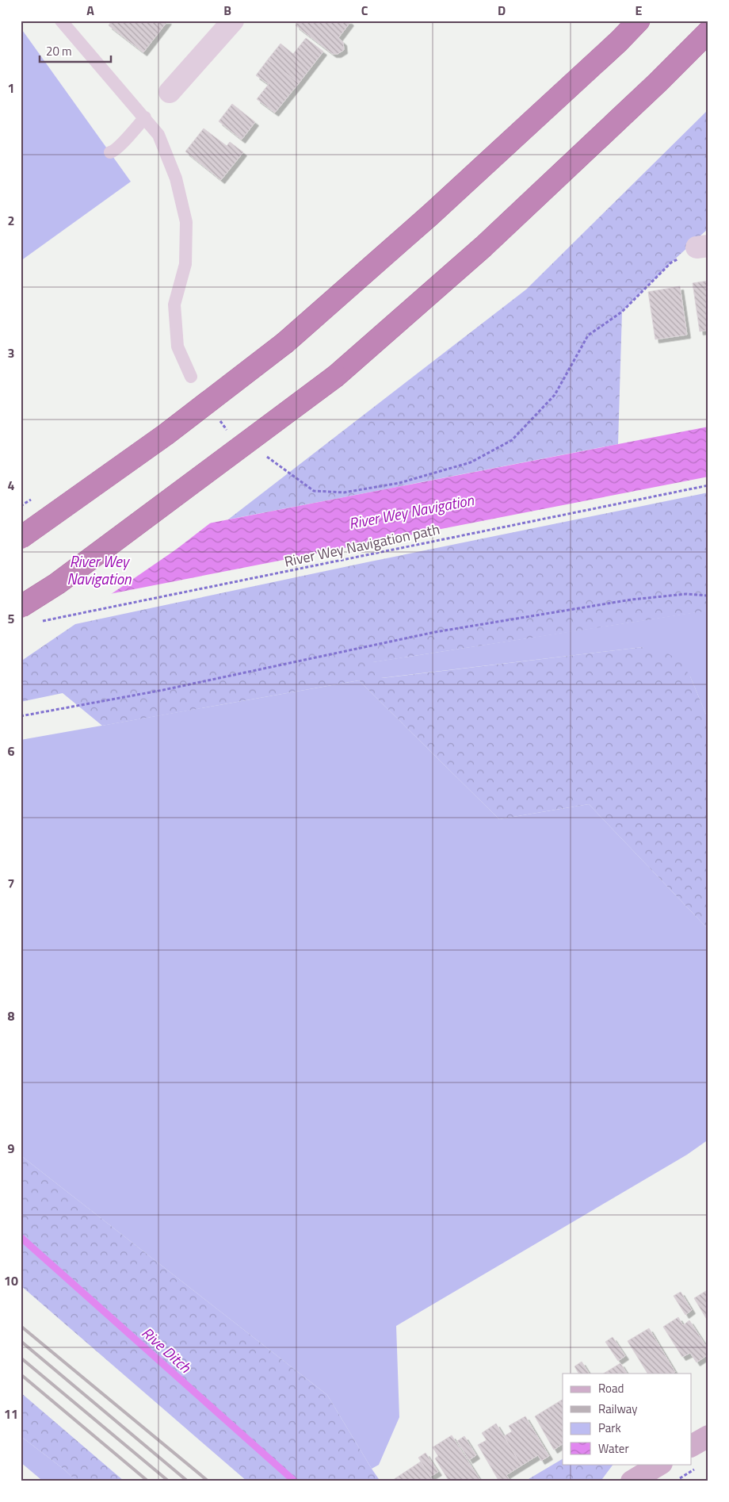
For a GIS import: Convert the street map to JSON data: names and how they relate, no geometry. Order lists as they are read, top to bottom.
{
  "streets": {
    "path": ["River Wey Navigation path"]
  },
  "water": ["River Wey Navigation", "Rive Ditch"],
  "legend": [
    "Road",
    "Railway",
    "Park",
    "Water"
  ],
  "scale_bar": "20 m",
  "grid": {
    "columns": [
      "A",
      "B",
      "C",
      "D",
      "E"
    ],
    "rows": [
      "1",
      "2",
      "3",
      "4",
      "5",
      "6",
      "7",
      "8",
      "9",
      "10",
      "11"
    ]
  }
}
